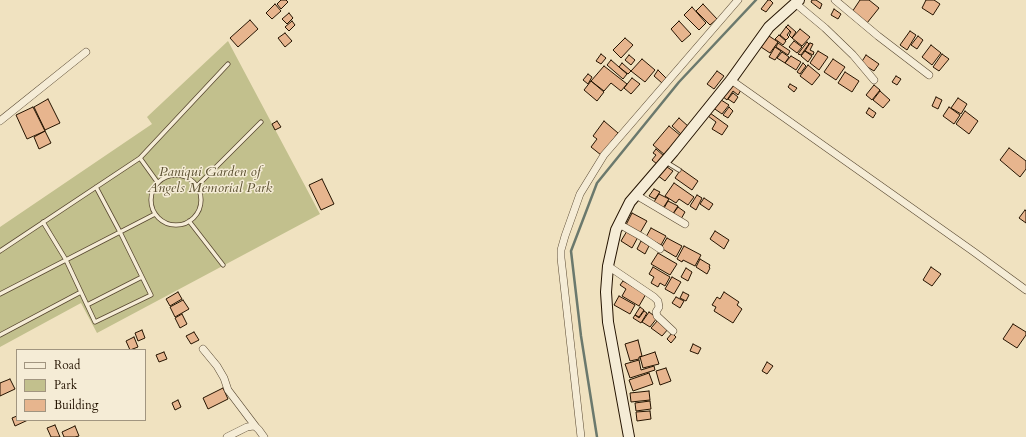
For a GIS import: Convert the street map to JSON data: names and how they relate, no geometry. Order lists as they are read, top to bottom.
{
  "parks": ["Paniqui Garden of Angels Memorial Park"],
  "legend": ["Road", "Park", "Building"]
}
